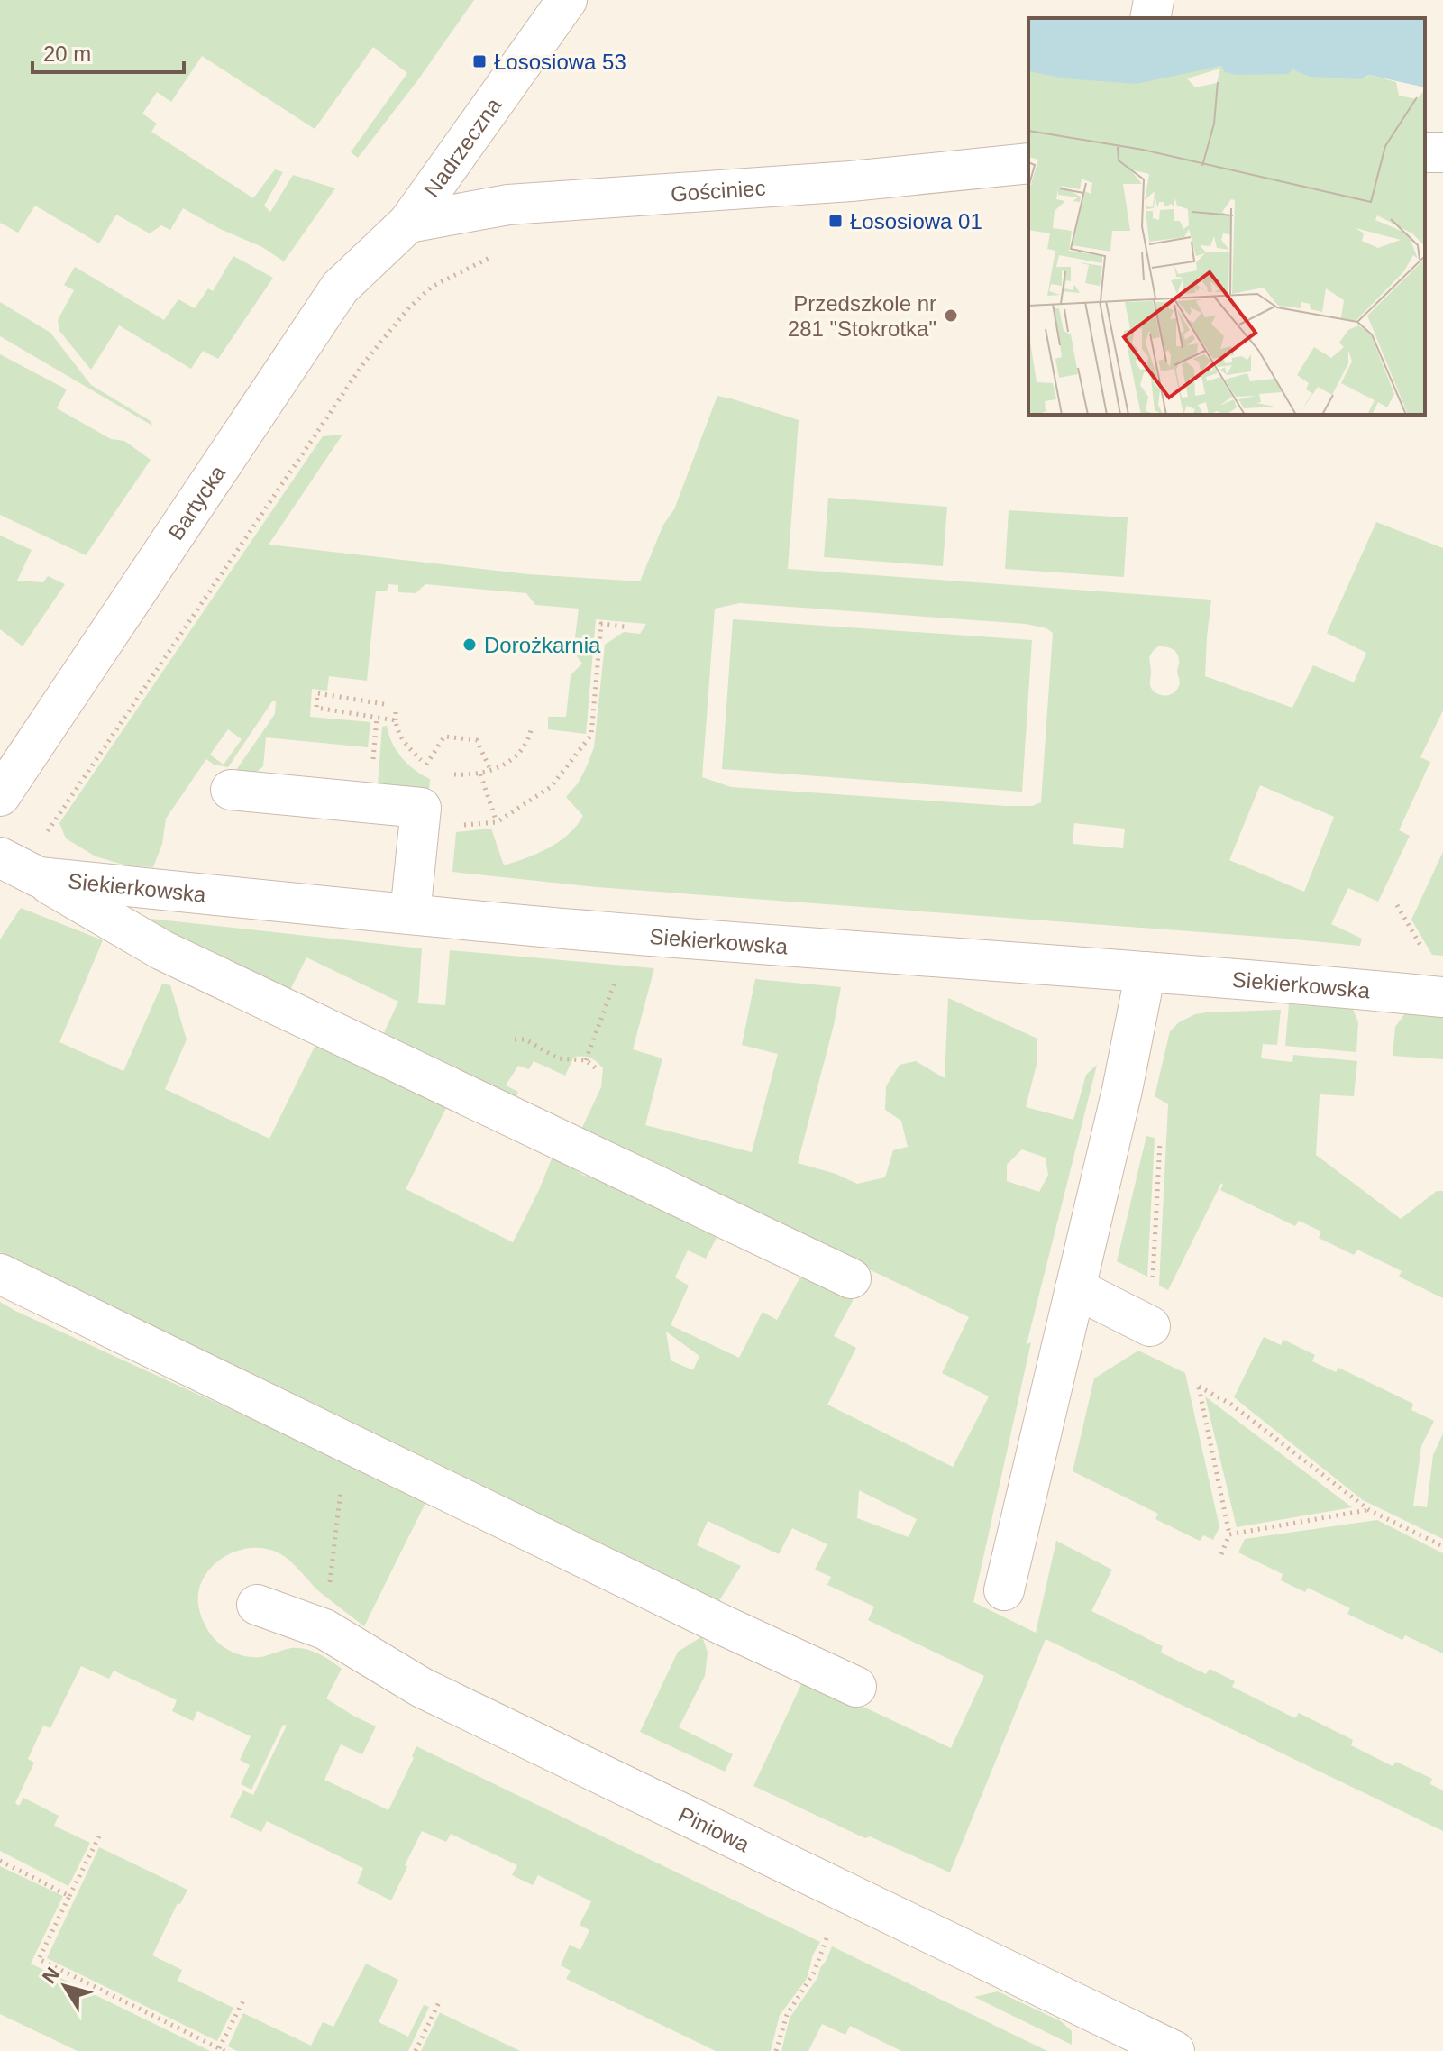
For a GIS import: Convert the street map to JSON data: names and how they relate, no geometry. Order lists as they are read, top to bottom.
{
  "streets": {
    "street": [
      "Nadrzeczna",
      "Gościniec",
      "Bartycka",
      "Siekierkowska",
      "Piniowa"
    ]
  },
  "crossings": [
    ["Nadrzeczna", "Gościniec"],
    ["Nadrzeczna", "Bartycka"],
    ["Gościniec", "Bartycka"]
  ],
  "places": {
    "transit": ["Łososiowa 53", "Łososiowa 01"],
    "other": ["Przedszkole nr 281 \"Stokrotka\"", "Dorożkarnia"]
  },
  "scale_bar": "20 m",
  "north": "top left"
}
